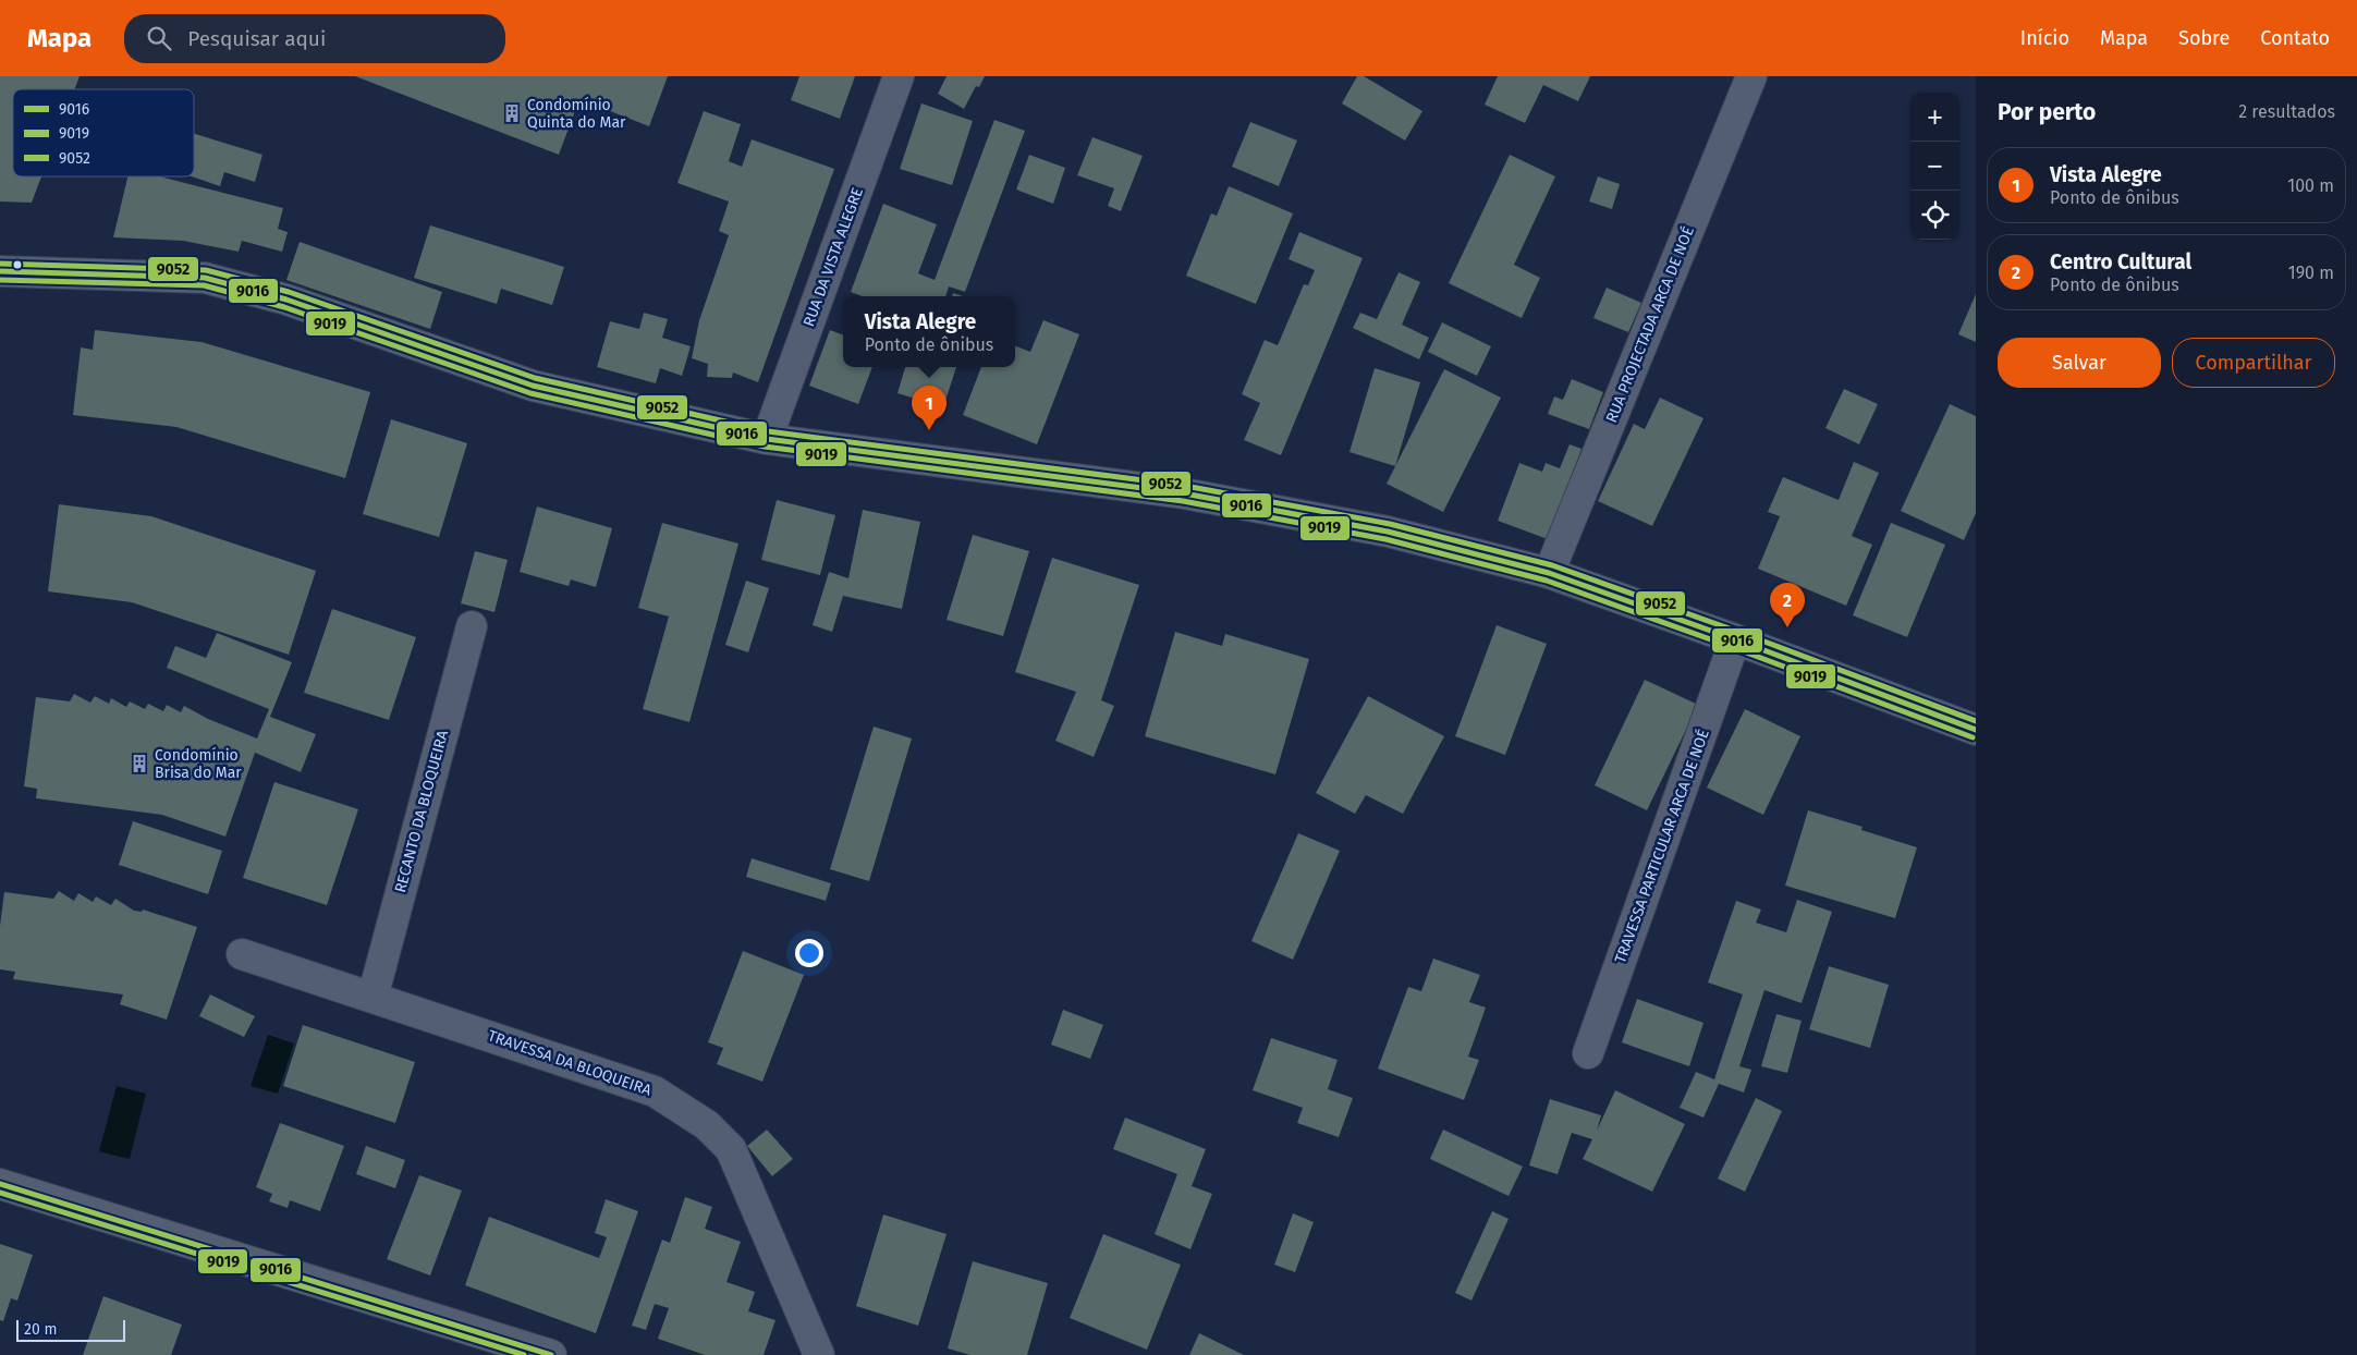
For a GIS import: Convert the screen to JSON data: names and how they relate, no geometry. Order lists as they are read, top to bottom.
{
  "streets": {
    "street": [
      "RUA DA VISTA ALEGRE",
      "RUA PROJECTADA ARCA DE NOÉ",
      "RECANTO DA BLOQUEIRA",
      "TRAVESSA PARTICULAR ARCA DE NOÉ",
      "TRAVESSA DA BLOQUEIRA"
    ]
  },
  "crossings": [
    ["RECANTO DA BLOQUEIRA", "TRAVESSA DA BLOQUEIRA"]
  ],
  "places": {
    "building": ["Condomínio Quinta do Mar", "Condomínio Brisa do Mar"]
  },
  "lines": ["transit line 9052", "transit line 9016", "transit line 9019"],
  "legend": ["9016", "9019", "9052"],
  "scale_bar": "20 m",
  "page": {
    "header": "Mapa",
    "search": "Pesquisar aqui",
    "nav": [
      "Início",
      "Mapa",
      "Sobre",
      "Contato"
    ],
    "heading": ["Por perto", "2 resultados"],
    "map_buttons": ["+", "−"],
    "list": [
      {
        "mark": "1",
        "name": "Vista Alegre",
        "note": "Ponto de ônibus",
        "value": "100 m"
      },
      {
        "mark": "2",
        "name": "Centro Cultural",
        "note": "Ponto de ônibus",
        "value": "190 m"
      }
    ],
    "popup": ["Vista Alegre", "Ponto de ônibus"],
    "buttons": ["Salvar", "Compartilhar"],
    "pins": ["1", "2"],
    "scale": "20 m"
  }
}
